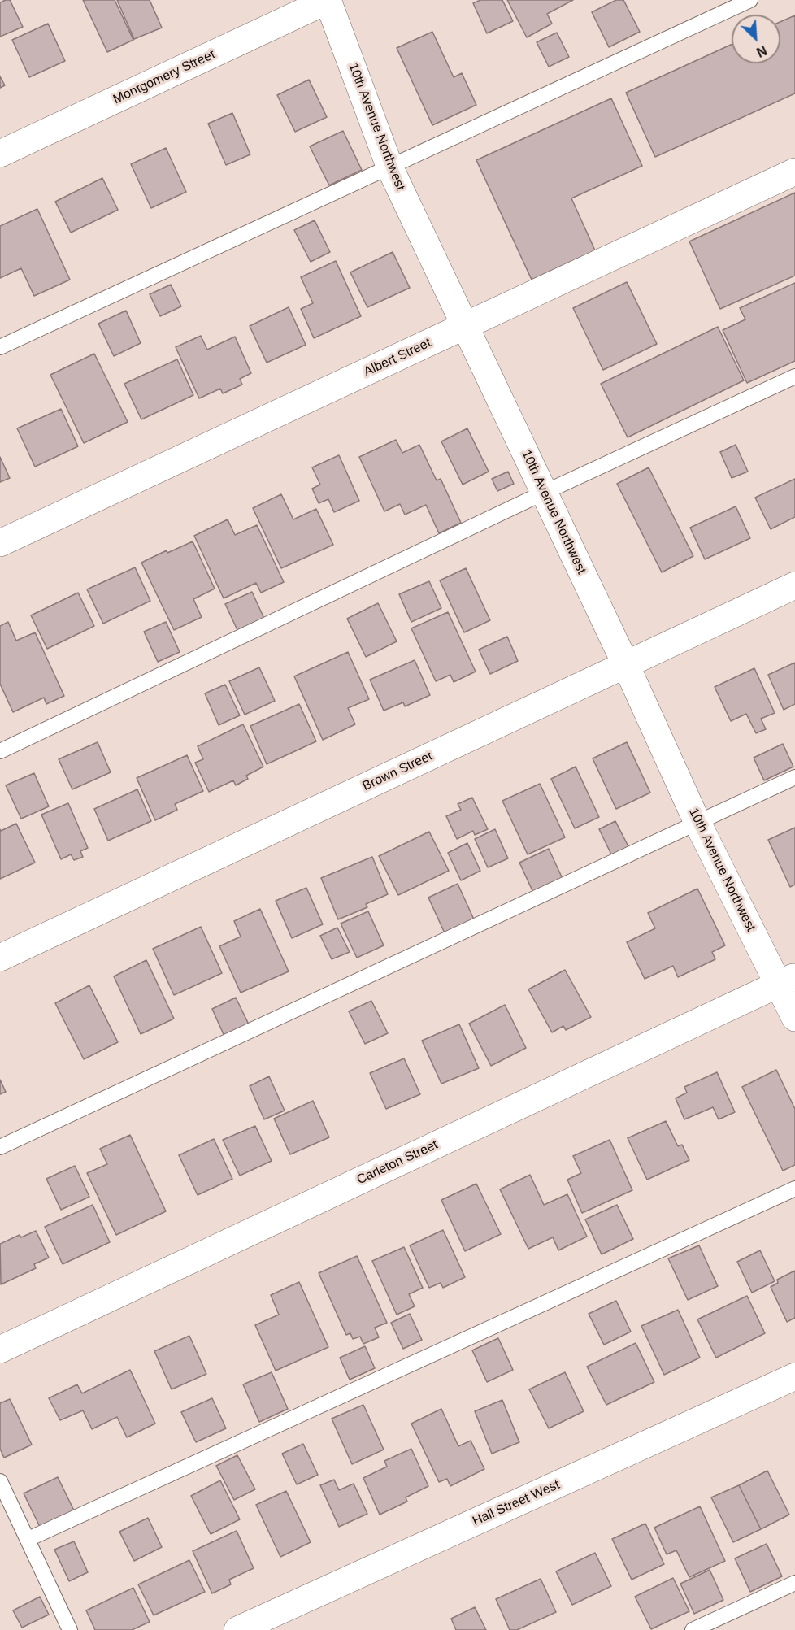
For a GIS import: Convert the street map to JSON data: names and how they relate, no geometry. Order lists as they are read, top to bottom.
{
  "streets": {
    "street": [
      "Montgomery Street",
      "10th Avenue Northwest",
      "Albert Street",
      "Brown Street",
      "Carleton Street",
      "Hall Street West"
    ]
  },
  "crossings": [
    ["Montgomery Street", "10th Avenue Northwest"],
    ["10th Avenue Northwest", "Albert Street"],
    ["10th Avenue Northwest", "Brown Street"],
    ["10th Avenue Northwest", "Carleton Street"]
  ],
  "north": "bottom right"
}
